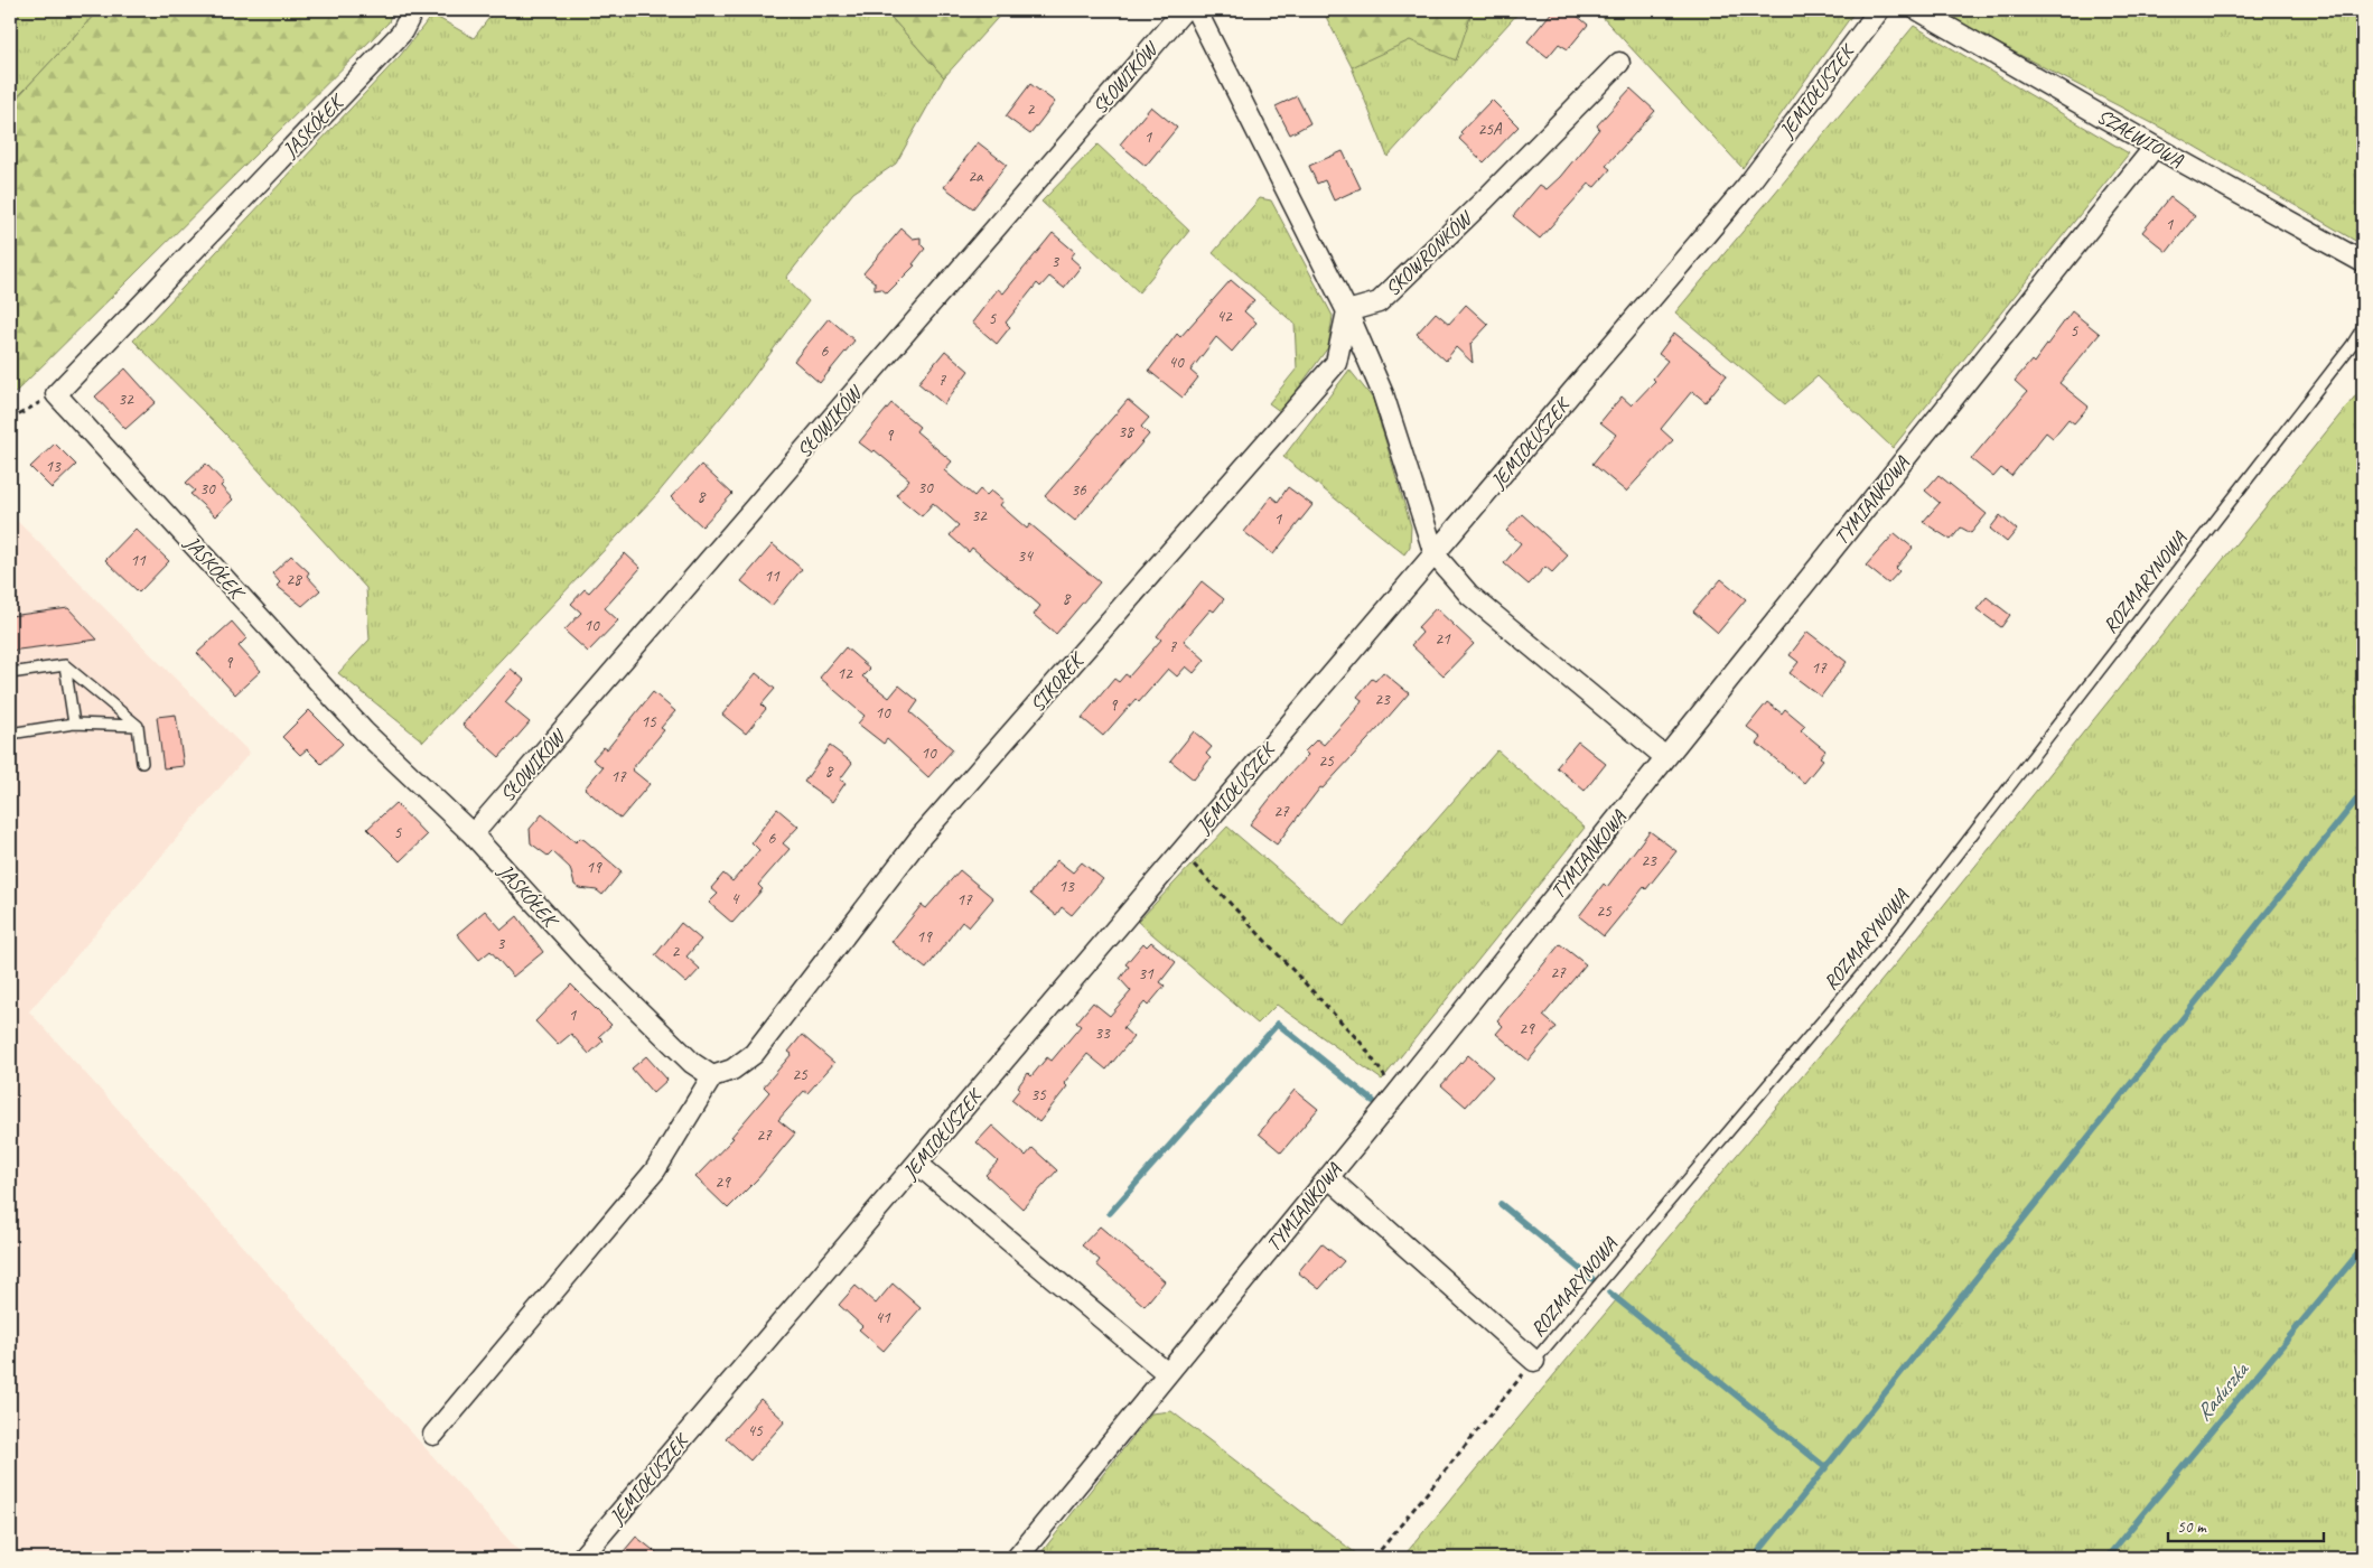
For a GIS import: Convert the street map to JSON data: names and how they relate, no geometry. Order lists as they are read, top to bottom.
{
  "streets": {
    "street": [
      "SŁOWIKÓW",
      "JEMIOŁUSZEK",
      "JASKÓŁEK",
      "SZAŁWIOWA",
      "SKOWRONKÓW",
      "TYMIANKOWA",
      "SIKOREK"
    ],
    "lane": ["ROZMARYNOWA"]
  },
  "crossings": [
    ["SŁOWIKÓW", "JASKÓŁEK"],
    ["JASKÓŁEK", "SIKOREK"],
    ["SZAŁWIOWA", "TYMIANKOWA"],
    ["SKOWRONKÓW", "SIKOREK"]
  ],
  "water": ["Raduszka"],
  "house_numbers": [
    "2",
    "25A",
    "1",
    "2a",
    "1",
    "3",
    "42",
    "5",
    "5",
    "6",
    "40",
    "7",
    "32",
    "38",
    "9",
    "13",
    "30",
    "30",
    "36",
    "8",
    "32",
    "1",
    "34",
    "11",
    "11",
    "28",
    "8",
    "10",
    "21",
    "7",
    "9",
    "17",
    "12",
    "23",
    "9",
    "10",
    "15",
    "10",
    "25",
    "8",
    "17",
    "27",
    "5",
    "6",
    "23",
    "19",
    "13",
    "4",
    "17",
    "25",
    "19",
    "3",
    "2",
    "27",
    "31",
    "1",
    "29",
    "33",
    "25",
    "35",
    "27",
    "29",
    "41",
    "45"
  ],
  "scale_bar": "50 m"
}
